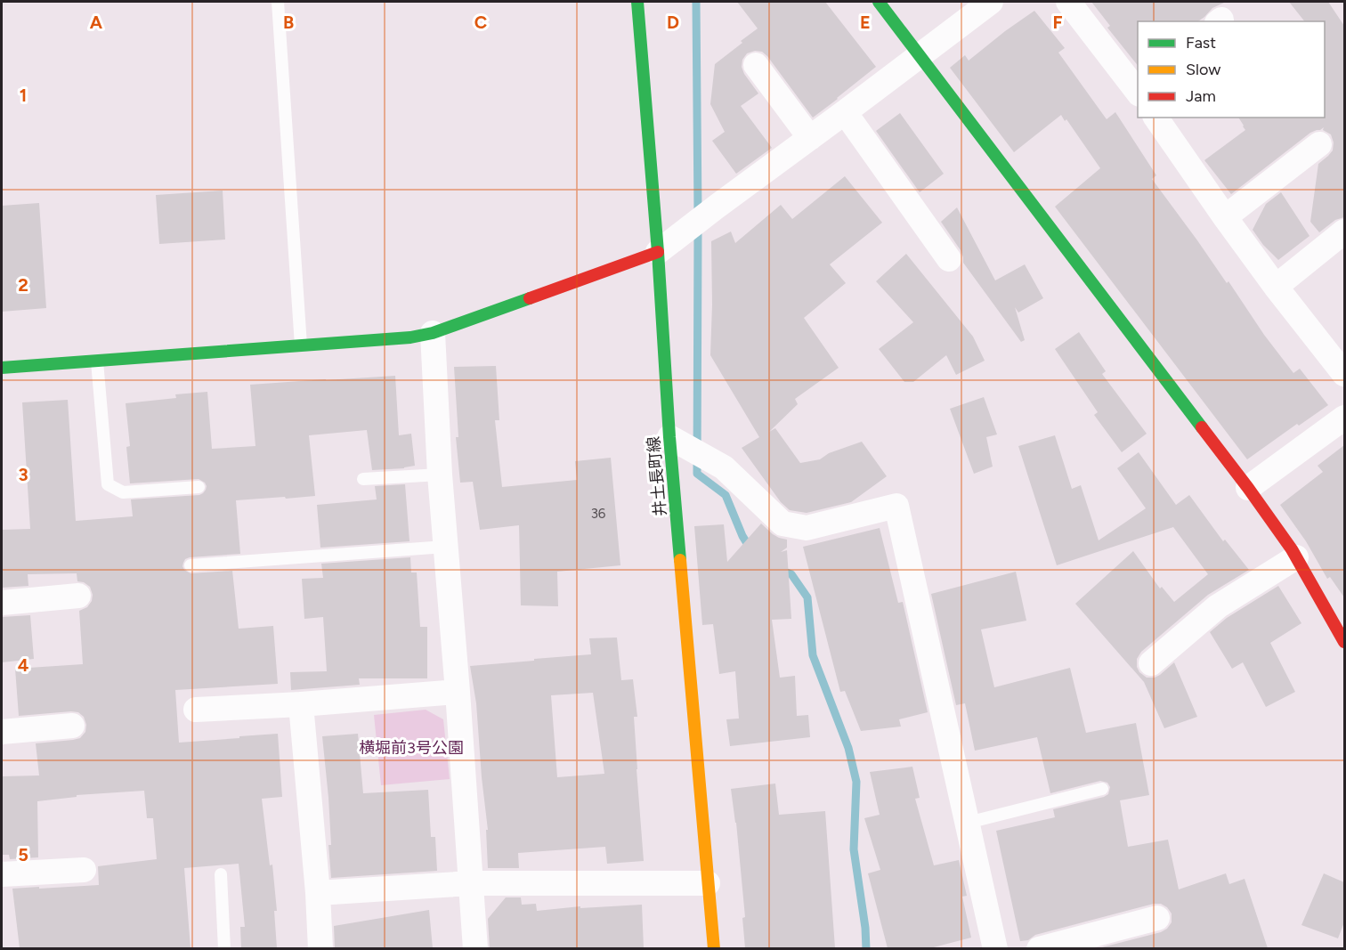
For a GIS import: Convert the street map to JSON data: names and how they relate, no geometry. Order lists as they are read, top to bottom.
{
  "streets": {
    "street": ["井土長町線"]
  },
  "parks": ["横堀前3号公園"],
  "house_numbers": ["36"],
  "legend": ["Fast", "Slow", "Jam"],
  "grid": {
    "columns": [
      "A",
      "B",
      "C",
      "D",
      "E",
      "F"
    ],
    "rows": [
      "1",
      "2",
      "3",
      "4",
      "5"
    ]
  }
}
